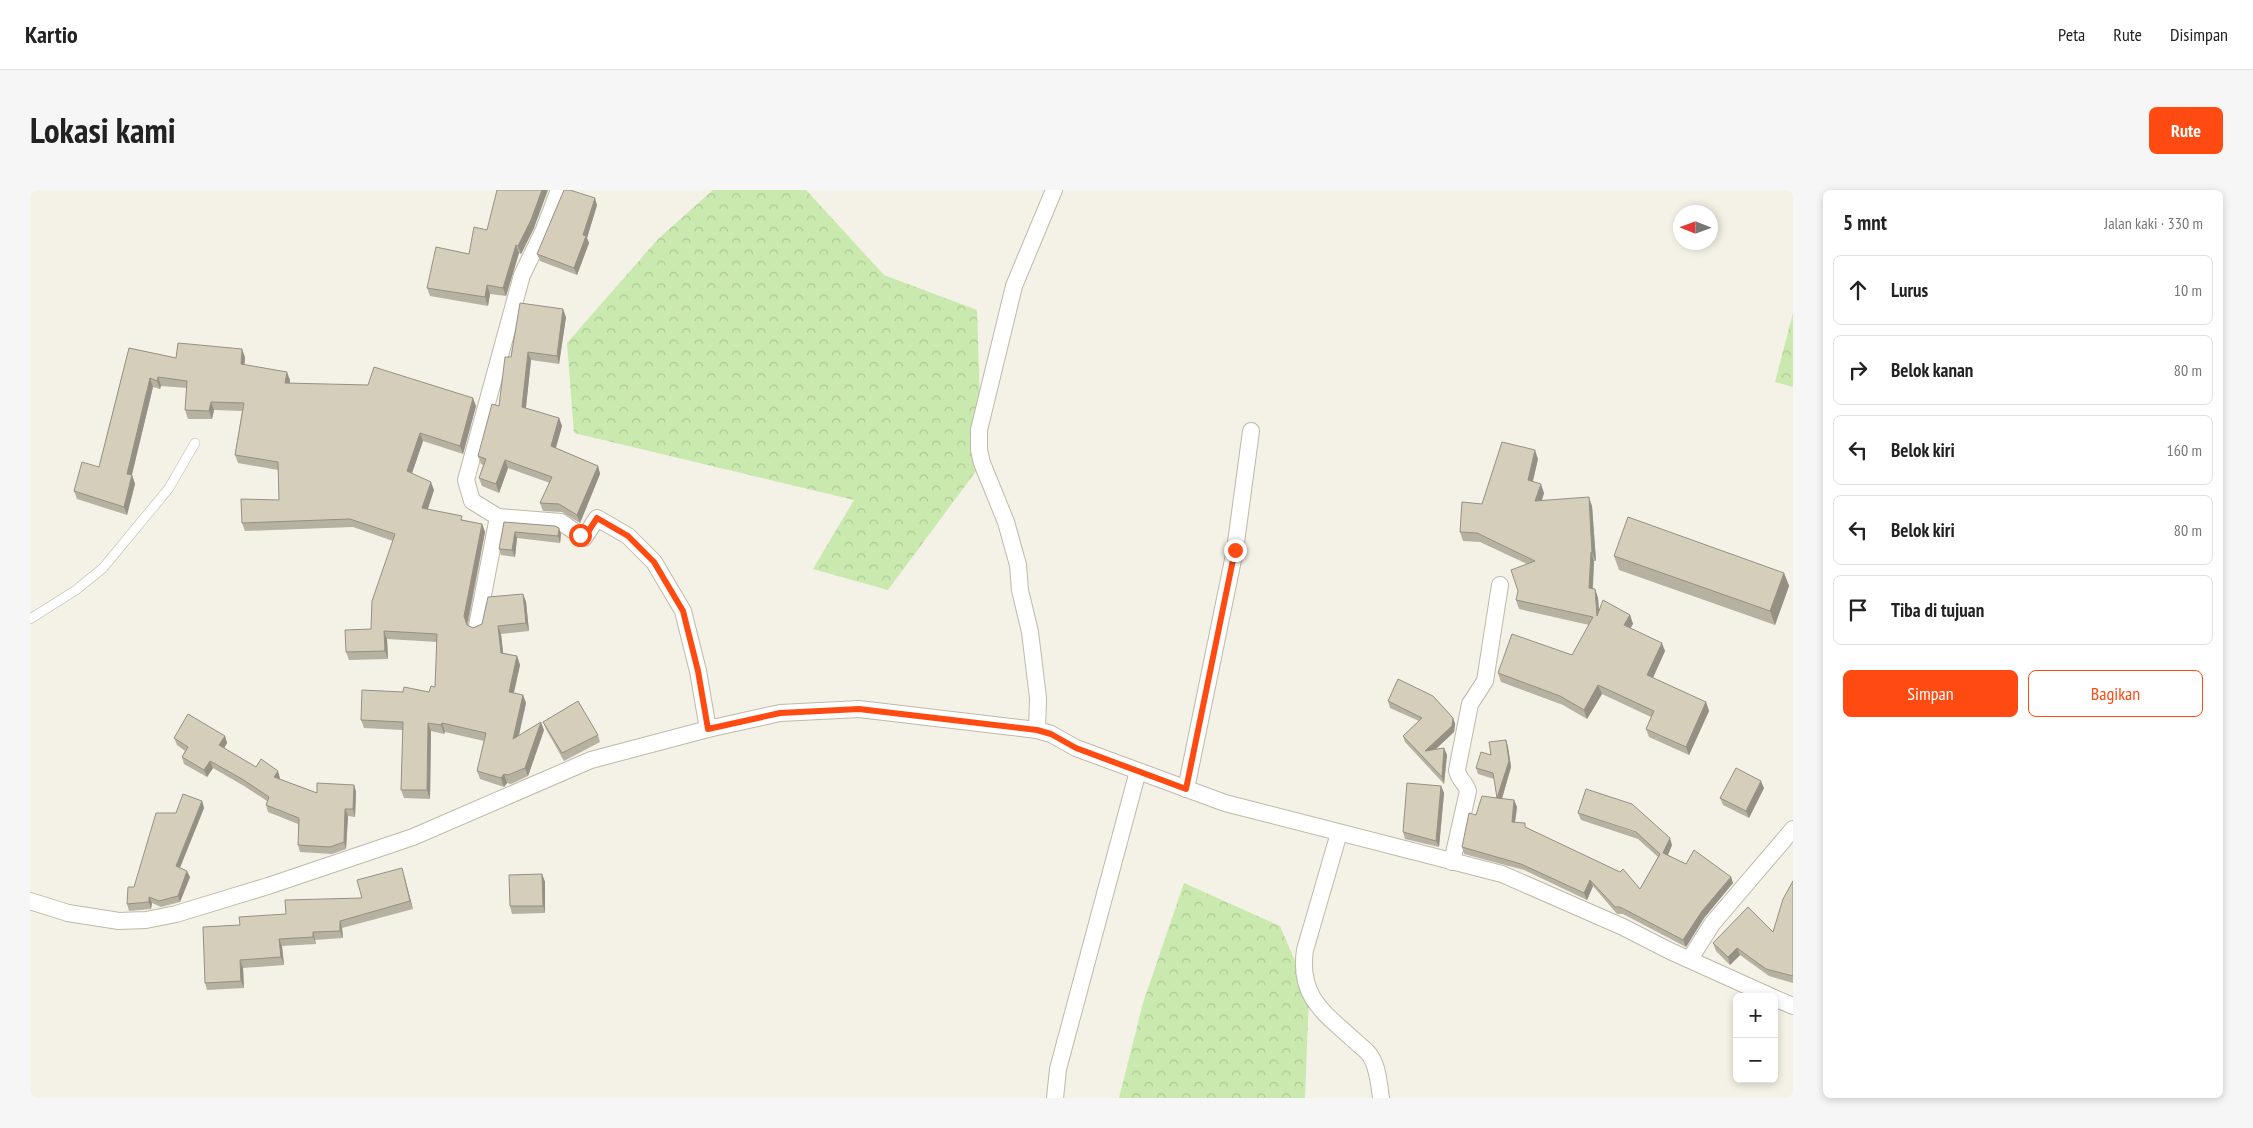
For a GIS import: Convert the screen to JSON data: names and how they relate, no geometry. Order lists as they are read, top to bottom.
{
  "north": "left",
  "page": {
    "header": "Kartio",
    "nav": ["Peta", "Rute", "Disimpan"],
    "title": "Lokasi kami",
    "buttons": [
      "Rute",
      ["Simpan", "Bagikan"]
    ],
    "heading": ["5 mnt", "Jalan kaki · 330 m"],
    "list": [
      ["Lurus", "10 m"],
      ["Belok kanan", "80 m"],
      ["Belok kiri", "160 m"],
      ["Belok kiri", "80 m"],
      "Tiba di tujuan"
    ],
    "map_buttons": ["+", "−"]
  }
}
